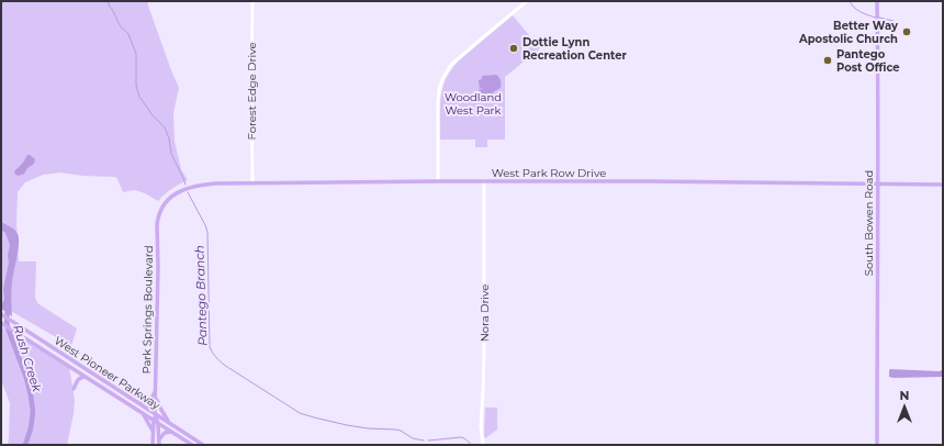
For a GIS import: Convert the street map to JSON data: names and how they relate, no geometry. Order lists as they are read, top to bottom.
{
  "streets": {
    "main road": [
      "West Park Row Drive",
      "South Bowen Road",
      "Park Springs Boulevard",
      "West Pioneer Parkway"
    ],
    "street": ["Forest Edge Drive", "Nora Drive"]
  },
  "crossings": [
    ["Forest Edge Drive", "West Park Row Drive"],
    ["West Park Row Drive", "South Bowen Road"],
    ["West Park Row Drive", "Park Springs Boulevard"],
    ["West Park Row Drive", "Nora Drive"],
    ["Park Springs Boulevard", "West Pioneer Parkway"]
  ],
  "water": ["Pantego Branch", "Rush Creek"],
  "parks": ["Woodland West Park"],
  "places": ["Better Way Apostolic Church", "Dottie Lynn Recreation Center", "Pantego Post Office"],
  "north": "top"
}
